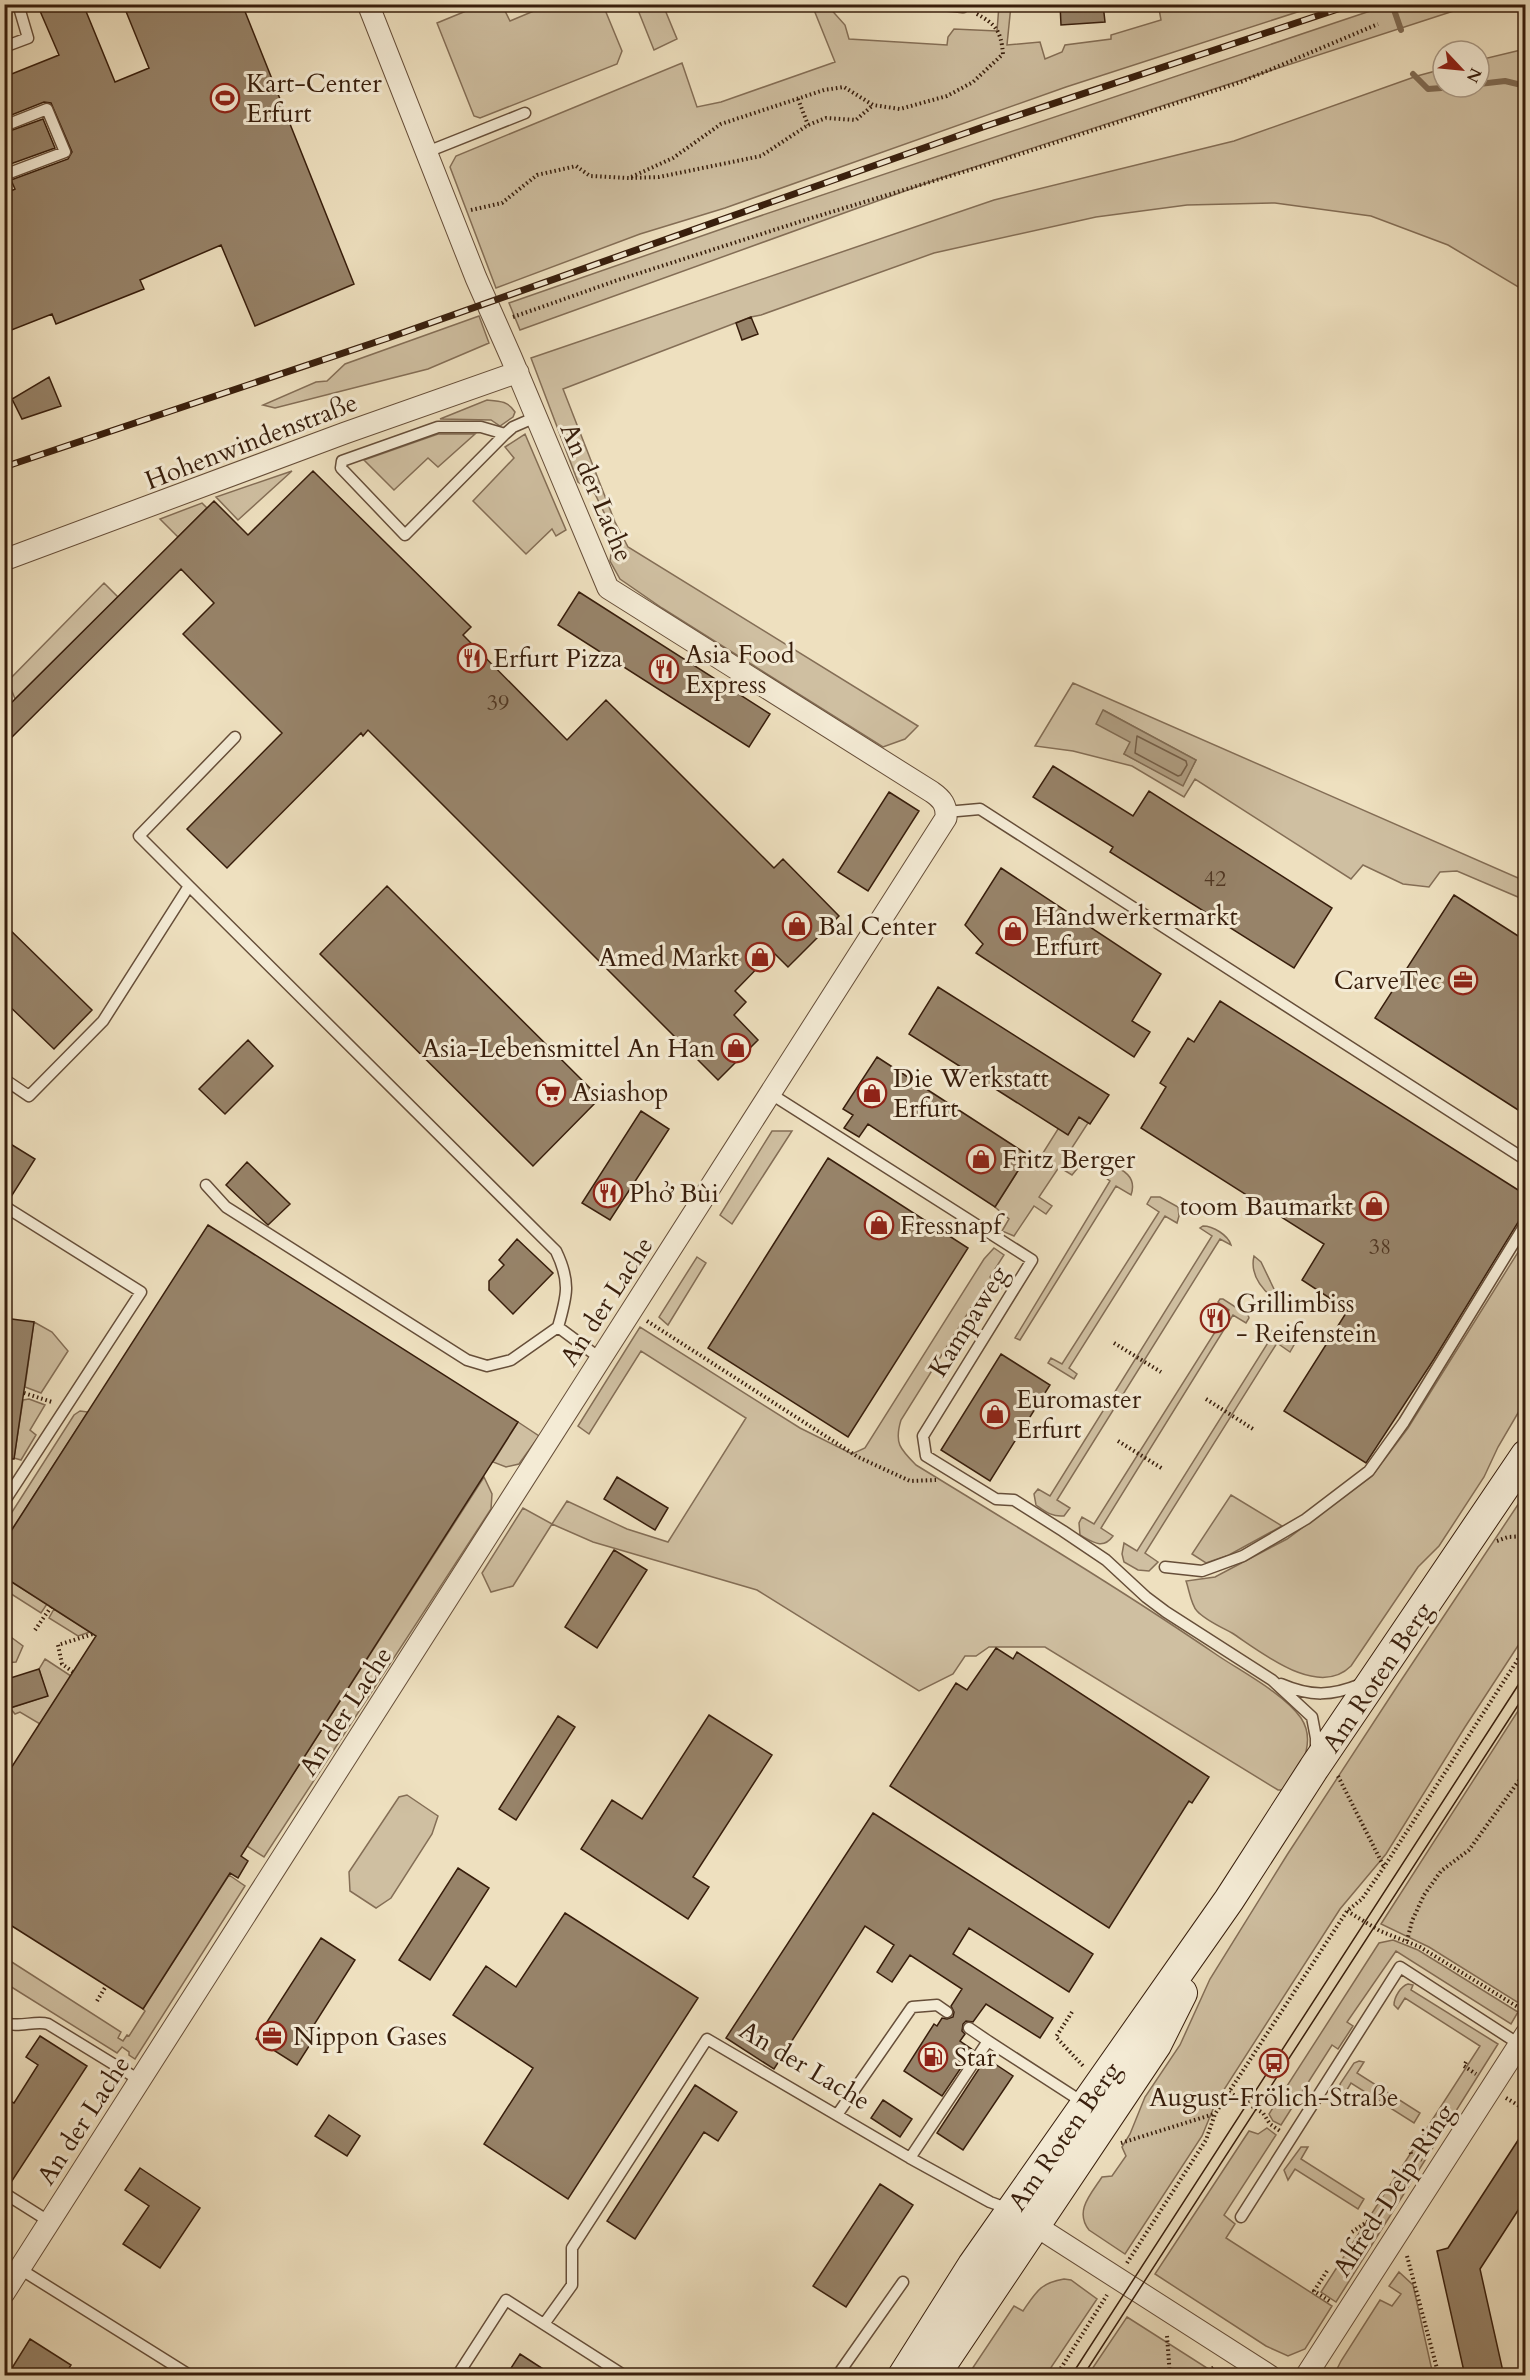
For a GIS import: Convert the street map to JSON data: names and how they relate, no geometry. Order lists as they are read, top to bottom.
{
  "streets": {
    "main road": ["Am Roten Berg"],
    "street": ["Hohenwindenstraße", "An der Lache", "Alfred-Delp-Ring"],
    "lane": ["Kampaweg"]
  },
  "crossings": [
    ["Hohenwindenstraße", "An der Lache"],
    ["An der Lache", "Kampaweg"],
    ["An der Lache", "Am Roten Berg"]
  ],
  "places": {
    "sports": ["Kart-Center Erfurt"],
    "restaurant": [
      "Erfurt Pizza",
      "Asia Food Express",
      "Phở Bùi",
      "Grillimbiss - Reifenstein"
    ],
    "shop": [
      "Bal Center",
      "Handwerkermarkt Erfurt",
      "Amed Markt",
      "Asia-Lebensmittel An Han",
      "Die Werkstatt Erfurt",
      "Fritz Berger",
      "toom Baumarkt",
      "Fressnapf",
      "Euromaster Erfurt"
    ],
    "office": ["CarveTec", "Nippon Gases"],
    "supermarket": ["Asiashop"],
    "fuel station": ["Star"],
    "bus stop": ["August-Frölich-Straße"]
  },
  "house_numbers": ["39", "42", "38"],
  "north": "bottom right"
}
